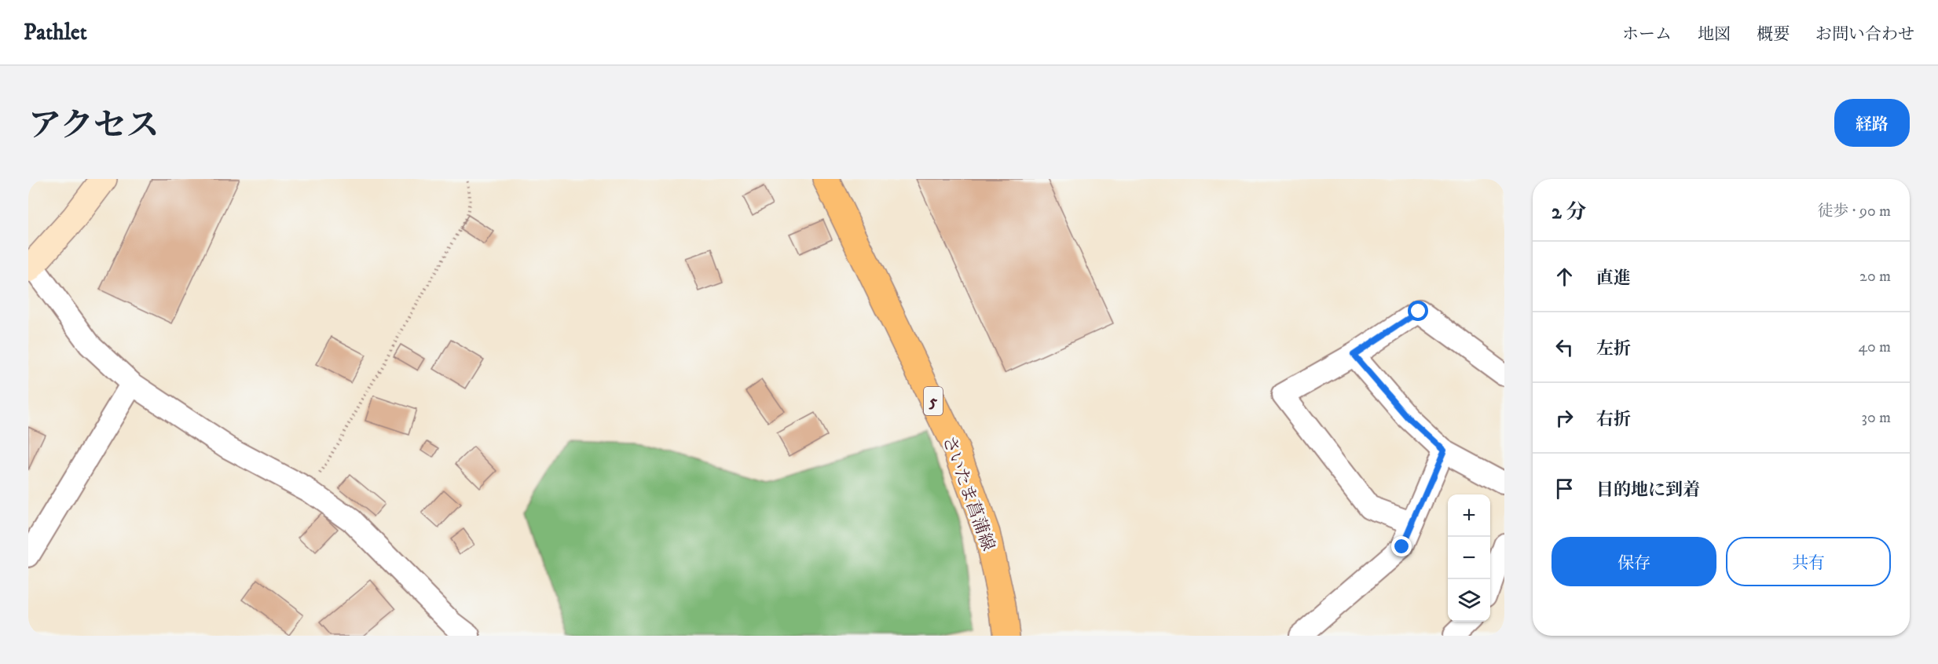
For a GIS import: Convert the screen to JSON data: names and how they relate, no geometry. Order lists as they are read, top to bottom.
{
  "streets": {
    "main road": ["5", "さいたま菖蒲線"]
  },
  "page": {
    "header": "Pathlet",
    "nav": [
      "ホーム",
      "地図",
      "概要",
      "お問い合わせ"
    ],
    "title": "アクセス",
    "buttons": [
      "経路",
      ["保存", "共有"]
    ],
    "heading": ["2 分", "徒歩 · 90 m"],
    "list": [
      ["直進", "20 m"],
      ["左折", "40 m"],
      ["右折", "30 m"],
      "目的地に到着"
    ],
    "map_buttons": ["+", "−"]
  }
}
